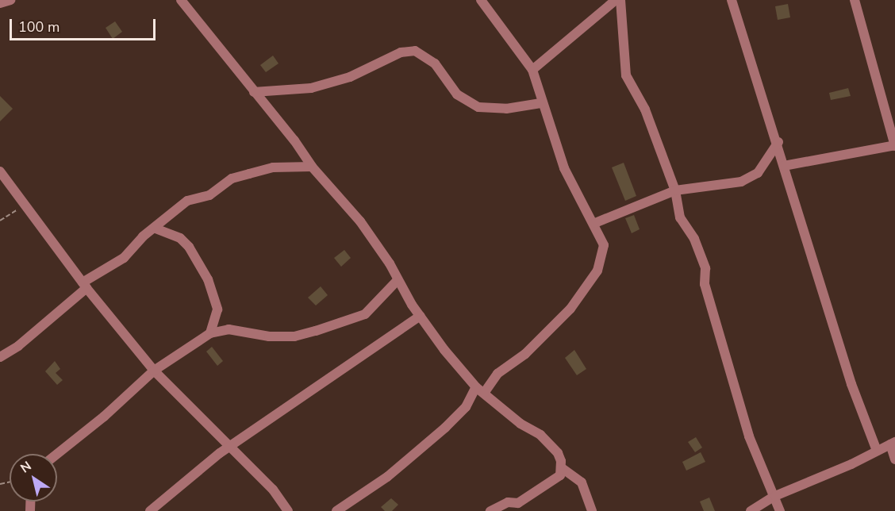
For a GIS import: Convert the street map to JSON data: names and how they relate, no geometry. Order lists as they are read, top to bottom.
{
  "scale_bar": "100 m",
  "north": "top left"
}
